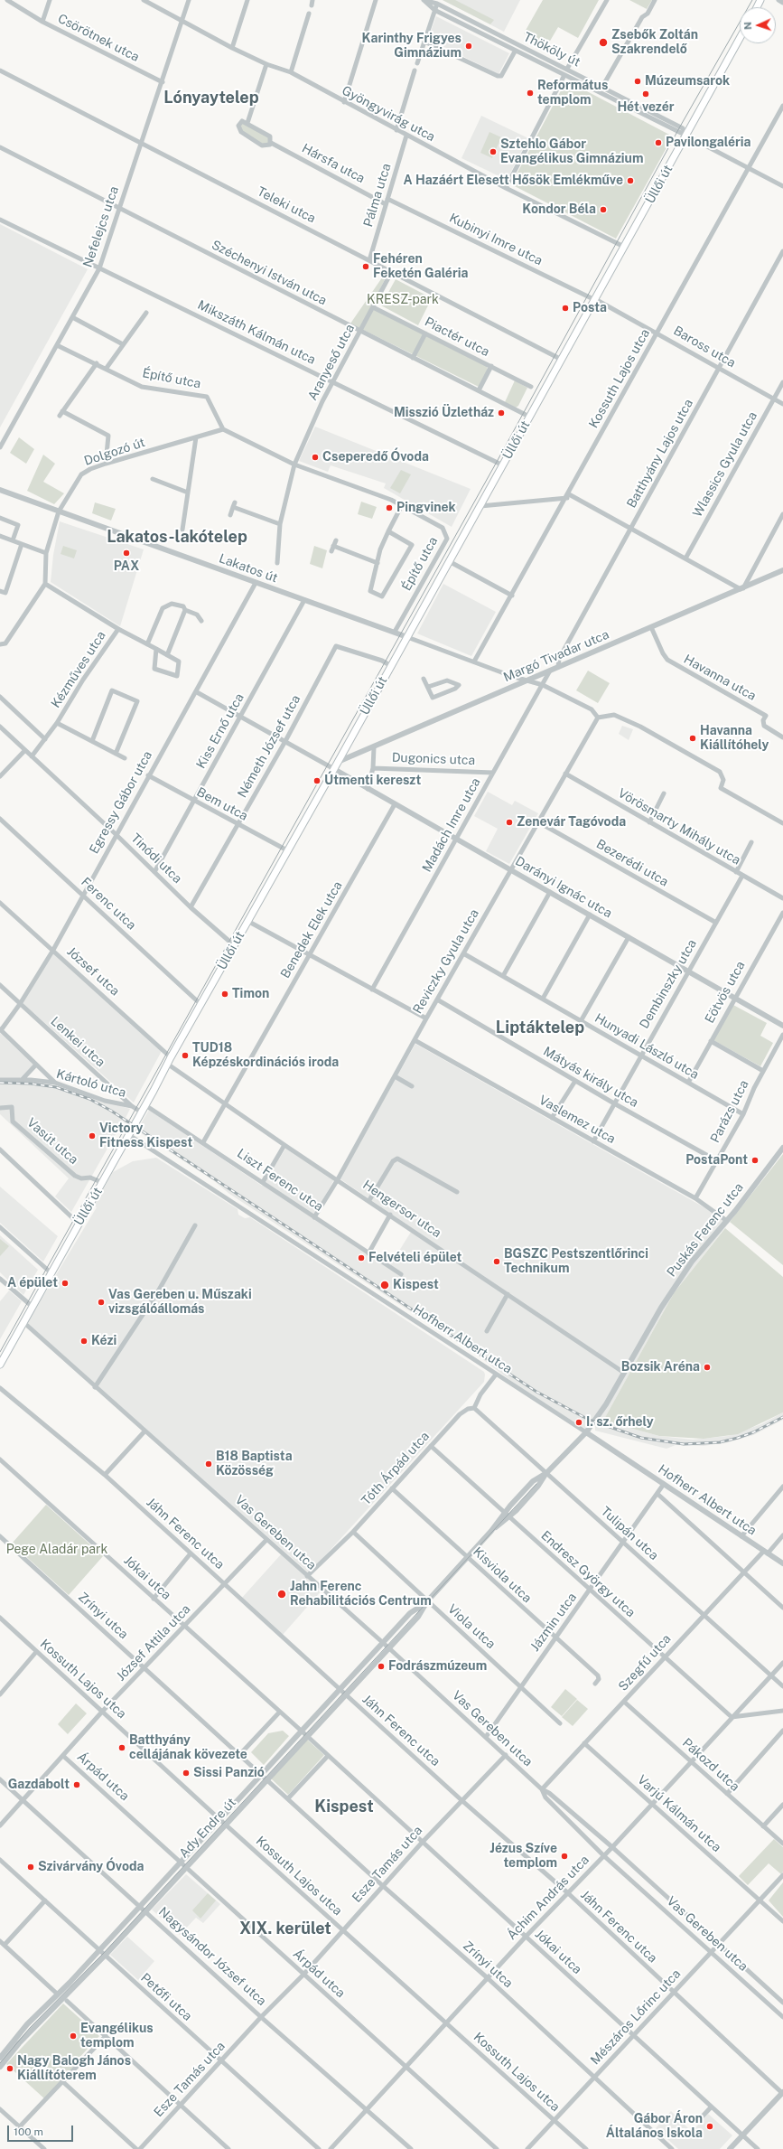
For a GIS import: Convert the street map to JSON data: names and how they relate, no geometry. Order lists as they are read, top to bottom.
{
  "streets": {
    "main road": ["Üllői út"],
    "street": [
      "Csörötnek utca",
      "Thököly út",
      "Gyöngyvirág utca",
      "Hársfa utca",
      "Pálma utca",
      "Teleki utca",
      "Nefelejcs utca",
      "Kubinyi Imre utca",
      "Széchenyi István utca",
      "Mikszáth Kálmán utca",
      "Piactér utca",
      "Baross utca",
      "Aranyeső utca",
      "Építő utca",
      "Kossuth Lajos utca",
      "Dolgozó út",
      "Batthyány Lajos utca",
      "Wlassics Gyula utca",
      "Lakatos út",
      "Margó Tivadar utca",
      "Kézműves utca",
      "Havanna utca",
      "Kiss Ernő utca",
      "Németh József utca",
      "Dugonics utca",
      "Egressy Gábor utca",
      "Bem utca",
      "Madách Imre utca",
      "Vörösmarty Mihály utca",
      "Tinódi utca",
      "Bezerédi utca",
      "Darányi Ignác utca",
      "Ferenc utca",
      "Benedek Elek utca",
      "Reviczky Gyula utca",
      "József utca",
      "Dembinszky utca",
      "Eötvös utca",
      "Lenkei utca",
      "Hunyadi László utca",
      "Mátyás király utca",
      "Kártoló utca",
      "Parázs utca",
      "Vaslemez utca",
      "Vasút utca",
      "Liszt Ferenc utca",
      "Hengersor utca",
      "Puskás Ferenc utca",
      "Hofherr Albert utca",
      "Tóth Árpád utca",
      "Vas Gereben utca",
      "Jáhn Ferenc utca",
      "Tulipán utca",
      "Endresz György utca",
      "Kisviola utca",
      "Jókai utca",
      "Zrínyi utca",
      "Jázmin utca",
      "Viola utca",
      "József Attila utca",
      "Szegfű utca",
      "Pákozd utca",
      "Árpád utca",
      "Varjú Kálmán utca",
      "Ady Endre út",
      "Esze Tamás utca",
      "Áchim András utca",
      "Nagysándor József utca",
      "Petőfi utca",
      "Mészáros Lőrinc utca"
    ]
  },
  "crossings": [
    ["Csörötnek utca", "Nefelejcs utca"],
    ["Thököly út", "Üllői út"],
    ["Gyöngyvirág utca", "Üllői út"],
    ["Gyöngyvirág utca", "Pálma utca"],
    ["Gyöngyvirág utca", "Nefelejcs utca"],
    ["Hársfa utca", "Pálma utca"],
    ["Üllői út", "Teleki utca"],
    ["Üllői út", "Kubinyi Imre utca"],
    ["Üllői út", "Széchenyi István utca"],
    ["Üllői út", "Mikszáth Kálmán utca"],
    ["Üllői út", "Baross utca"],
    ["Üllői út", "Lakatos út"],
    ["Üllői út", "Margó Tivadar utca"],
    ["Üllői út", "Németh József utca"],
    ["Üllői út", "Bem utca"],
    ["Üllői út", "Tinódi utca"],
    ["Üllői út", "Darányi Ignác utca"],
    ["Üllői út", "Ferenc utca"],
    ["Üllői út", "József utca"],
    ["Üllői út", "Lenkei utca"],
    ["Üllői út", "Vasút utca"],
    ["Üllői út", "Liszt Ferenc utca"],
    ["Üllői út", "Hengersor utca"],
    ["Üllői út", "Hofherr Albert utca"],
    ["Üllői út", "Vas Gereben utca"],
    ["Pálma utca", "Teleki utca"],
    ["Pálma utca", "Kubinyi Imre utca"],
    ["Teleki utca", "Nefelejcs utca"],
    ["Teleki utca", "Aranyeső utca"],
    ["Nefelejcs utca", "Széchenyi István utca"],
    ["Nefelejcs utca", "Mikszáth Kálmán utca"],
    ["Nefelejcs utca", "Építő utca"],
    ["Kubinyi Imre utca", "Baross utca"],
    ["Széchenyi István utca", "Aranyeső utca"],
    ["Mikszáth Kálmán utca", "Aranyeső utca"],
    ["Piactér utca", "Aranyeső utca"],
    ["Baross utca", "Kossuth Lajos utca"],
    ["Baross utca", "Batthyány Lajos utca"],
    ["Baross utca", "Wlassics Gyula utca"],
    ["Aranyeső utca", "Építő utca"],
    ["Építő utca", "Dolgozó út"],
    ["Építő utca", "Lakatos út"],
    ["Kossuth Lajos utca", "József Attila utca"],
    ["Kossuth Lajos utca", "Ady Endre út"],
    ["Kossuth Lajos utca", "Esze Tamás utca"],
    ["Kossuth Lajos utca", "Áchim András utca"],
    ["Kossuth Lajos utca", "Mészáros Lőrinc utca"],
    ["Dolgozó út", "Lakatos út"],
    ["Dolgozó út", "Kézműves utca"],
    ["Batthyány Lajos utca", "Margó Tivadar utca"],
    ["Lakatos út", "Kiss Ernő utca"],
    ["Lakatos út", "Egressy Gábor utca"],
    ["Margó Tivadar utca", "Havanna utca"],
    ["Margó Tivadar utca", "Madách Imre utca"],
    ["Kézműves utca", "Tinódi utca"],
    ["Kiss Ernő utca", "Bem utca"],
    ["Kiss Ernő utca", "Tinódi utca"],
    ["Németh József utca", "Bem utca"],
    ["Németh József utca", "Tinódi utca"],
    ["Dugonics utca", "Madách Imre utca"],
    ["Egressy Gábor utca", "Bem utca"],
    ["Egressy Gábor utca", "Tinódi utca"],
    ["Egressy Gábor utca", "Ferenc utca"],
    ["Egressy Gábor utca", "József utca"],
    ["Egressy Gábor utca", "Lenkei utca"],
    ["Madách Imre utca", "Darányi Ignác utca"],
    ["Vörösmarty Mihály utca", "Reviczky Gyula utca"],
    ["Vörösmarty Mihály utca", "Dembinszky utca"],
    ["Bezerédi utca", "Reviczky Gyula utca"],
    ["Bezerédi utca", "Dembinszky utca"],
    ["Darányi Ignác utca", "Benedek Elek utca"],
    ["Darányi Ignác utca", "Reviczky Gyula utca"],
    ["Darányi Ignác utca", "Dembinszky utca"],
    ["Darányi Ignác utca", "Eötvös utca"],
    ["Benedek Elek utca", "Liszt Ferenc utca"],
    ["Benedek Elek utca", "Hengersor utca"],
    ["Reviczky Gyula utca", "Hunyadi László utca"],
    ["Reviczky Gyula utca", "Mátyás király utca"],
    ["Reviczky Gyula utca", "Vaslemez utca"],
    ["Reviczky Gyula utca", "Liszt Ferenc utca"],
    ["Reviczky Gyula utca", "Hengersor utca"],
    ["Dembinszky utca", "Hunyadi László utca"],
    ["Dembinszky utca", "Mátyás király utca"],
    ["Dembinszky utca", "Vaslemez utca"],
    ["Eötvös utca", "Hunyadi László utca"],
    ["Lenkei utca", "Kártoló utca"],
    ["Hunyadi László utca", "Parázs utca"],
    ["Mátyás király utca", "Parázs utca"],
    ["Parázs utca", "Vaslemez utca"],
    ["Vaslemez utca", "Puskás Ferenc utca"],
    ["Hengersor utca", "Puskás Ferenc utca"],
    ["Puskás Ferenc utca", "Ady Endre út"],
    ["Hofherr Albert utca", "Jázmin utca"],
    ["Hofherr Albert utca", "Szegfű utca"],
    ["Hofherr Albert utca", "Ady Endre út"],
    ["Tóth Árpád utca", "Vas Gereben utca"],
    ["Tóth Árpád utca", "Tulipán utca"],
    ["Tóth Árpád utca", "Endresz György utca"],
    ["Tóth Árpád utca", "Kisviola utca"],
    ["Tóth Árpád utca", "Viola utca"],
    ["Vas Gereben utca", "Jázmin utca"],
    ["Vas Gereben utca", "József Attila utca"],
    ["Vas Gereben utca", "Szegfű utca"],
    ["Vas Gereben utca", "Ady Endre út"],
    ["Vas Gereben utca", "Esze Tamás utca"],
    ["Vas Gereben utca", "Áchim András utca"],
    ["Vas Gereben utca", "Mészáros Lőrinc utca"],
    ["Jáhn Ferenc utca", "József Attila utca"],
    ["Jáhn Ferenc utca", "Ady Endre út"],
    ["Jáhn Ferenc utca", "Esze Tamás utca"],
    ["Jáhn Ferenc utca", "Áchim András utca"],
    ["Jáhn Ferenc utca", "Mészáros Lőrinc utca"],
    ["Tulipán utca", "Jázmin utca"],
    ["Tulipán utca", "Szegfű utca"],
    ["Tulipán utca", "Ady Endre út"],
    ["Tulipán utca", "Áchim András utca"],
    ["Endresz György utca", "Jázmin utca"],
    ["Endresz György utca", "Szegfű utca"],
    ["Endresz György utca", "Ady Endre út"],
    ["Endresz György utca", "Áchim András utca"],
    ["Kisviola utca", "Jázmin utca"],
    ["Kisviola utca", "Ady Endre út"],
    ["Jókai utca", "József Attila utca"],
    ["Jókai utca", "Ady Endre út"],
    ["Jókai utca", "Esze Tamás utca"],
    ["Jókai utca", "Áchim András utca"],
    ["Jókai utca", "Mészáros Lőrinc utca"],
    ["Zrínyi utca", "József Attila utca"],
    ["Zrínyi utca", "Ady Endre út"],
    ["Zrínyi utca", "Esze Tamás utca"],
    ["Zrínyi utca", "Áchim András utca"],
    ["Zrínyi utca", "Mészáros Lőrinc utca"],
    ["Jázmin utca", "Viola utca"],
    ["Viola utca", "Ady Endre út"],
    ["József Attila utca", "Árpád utca"],
    ["József Attila utca", "Nagysándor József utca"],
    ["Szegfű utca", "Pákozd utca"],
    ["Szegfű utca", "Varjú Kálmán utca"],
    ["Pákozd utca", "Áchim András utca"],
    ["Árpád utca", "Ady Endre út"],
    ["Árpád utca", "Esze Tamás utca"],
    ["Árpád utca", "Áchim András utca"],
    ["Varjú Kálmán utca", "Áchim András utca"],
    ["Varjú Kálmán utca", "Mészáros Lőrinc utca"],
    ["Ady Endre út", "Nagysándor József utca"],
    ["Ady Endre út", "Petőfi utca"],
    ["Esze Tamás utca", "Nagysándor József utca"],
    ["Esze Tamás utca", "Petőfi utca"],
    ["Áchim András utca", "Nagysándor József utca"]
  ],
  "districts": [
    "Lónyaytelep",
    "Lakatos-lakótelep",
    "Liptáktelep",
    "Kispest",
    "XIX. kerület"
  ],
  "parks": ["KRESZ-park", "Pege Aladár park"],
  "places": [
    "Zsebők Zoltán Szakrendelő",
    "Karinthy Frigyes Gimnázium",
    "Múzeumsarok",
    "Református templom",
    "Hét vezér",
    "Pavilongaléria",
    "Sztehlo Gábor Evangélikus Gimnázium",
    "A Hazáért Elesett Hősök Emlékműve",
    "Kondor Béla",
    "Fehéren Feketén Galéria",
    "Posta",
    "Misszió Üzletház",
    "Cseperedő Óvoda",
    "Pingvinek",
    "PAX",
    "Havanna Kiállítóhely",
    "Útmenti kereszt",
    "Zenevár Tagóvoda",
    "Timon",
    "TUD18 Képzéskordinációs iroda",
    "Victory Fitness Kispest",
    "PostaPont",
    "Felvételi épület",
    "BGSZC Pestszentlőrinci Technikum",
    "A épület",
    "Kispest",
    "Vas Gereben u. Műszaki vizsgálóállomás",
    "Kézi",
    "Bozsik Aréna",
    "I. sz. őrhely",
    "B18 Baptista Közösség",
    "Jahn Ferenc Rehabilitációs Centrum",
    "Fodrászmúzeum",
    "Batthyány cellájának kövezete",
    "Sissi Panzió",
    "Gazdabolt",
    "Jézus Szíve templom",
    "Szivárvány Óvoda",
    "Evangélikus templom",
    "Nagy Balogh János Kiállítóterem",
    "Gábor Áron Általános Iskola"
  ],
  "scale_bar": "100 m",
  "north": "left"
}
